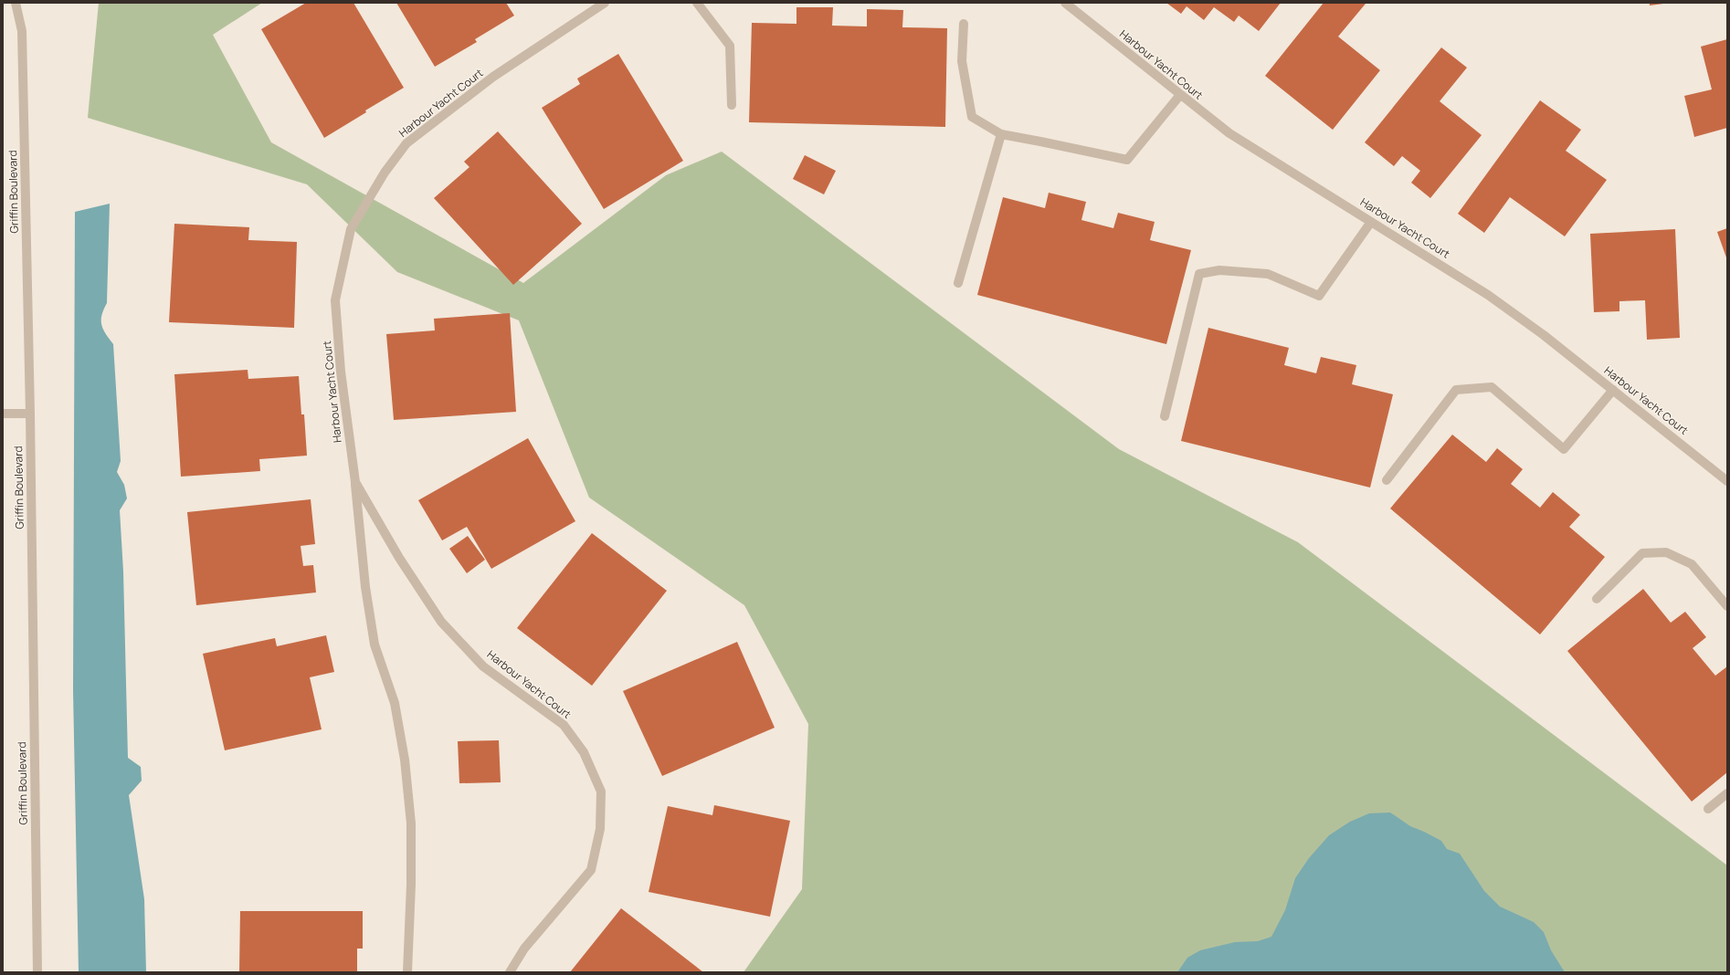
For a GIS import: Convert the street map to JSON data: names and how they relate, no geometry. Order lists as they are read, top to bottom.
{
  "streets": {
    "street": ["Harbour Yacht Court", "Griffin Boulevard"]
  }
}
